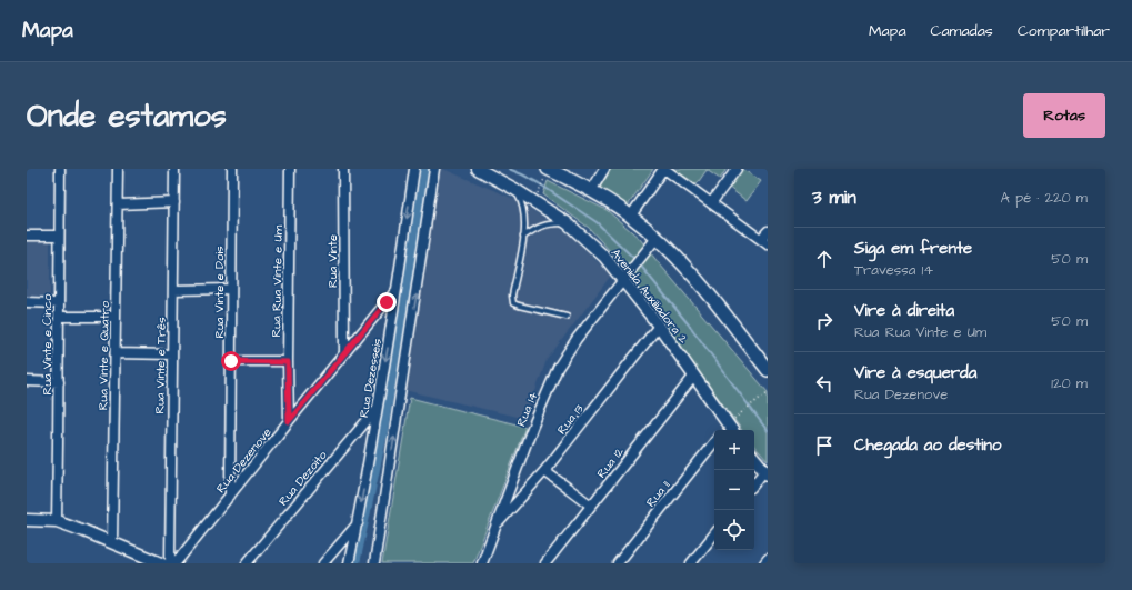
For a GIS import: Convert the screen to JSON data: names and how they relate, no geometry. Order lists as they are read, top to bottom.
{
  "streets": {
    "street": [
      "Rua Vinte",
      "Rua Rua Vinte e Um",
      "Rua Vinte e Dois",
      "Avenida Auxiliadora 2",
      "Rua Vinte e Cinco",
      "Rua Vinte e Quatro",
      "Rua Vinte e Três",
      "Rua Dezesseis",
      "Rua 14",
      "Rua 13",
      "Rua Dezenove",
      "Rua 12",
      "Rua Dezoito",
      "Rua 11"
    ]
  },
  "crossings": [
    ["Rua Vinte", "Rua Dezenove"],
    ["Rua Rua Vinte e Um", "Rua Dezenove"],
    ["Rua Vinte e Dois", "Rua Dezenove"],
    ["Avenida Auxiliadora 2", "Rua 14"],
    ["Avenida Auxiliadora 2", "Rua 13"],
    ["Avenida Auxiliadora 2", "Rua 12"],
    ["Rua Dezesseis", "Rua Dezenove"],
    ["Rua Dezesseis", "Rua Dezoito"],
    ["Rua 14", "Rua 13"]
  ],
  "page": {
    "header": "Mapa",
    "nav": ["Mapa", "Camadas", "Compartilhar"],
    "buttons": "Rotas",
    "title": "Onde estamos",
    "heading": ["3 min", "A pé · 220 m"],
    "list": [
      ["Siga em frente", "Travessa 14", "50 m"],
      ["Vire à direita", "Rua Rua Vinte e Um", "50 m"],
      ["Vire à esquerda", "Rua Dezenove", "120 m"],
      "Chegada ao destino"
    ],
    "map_buttons": ["+", "−"]
  }
}
